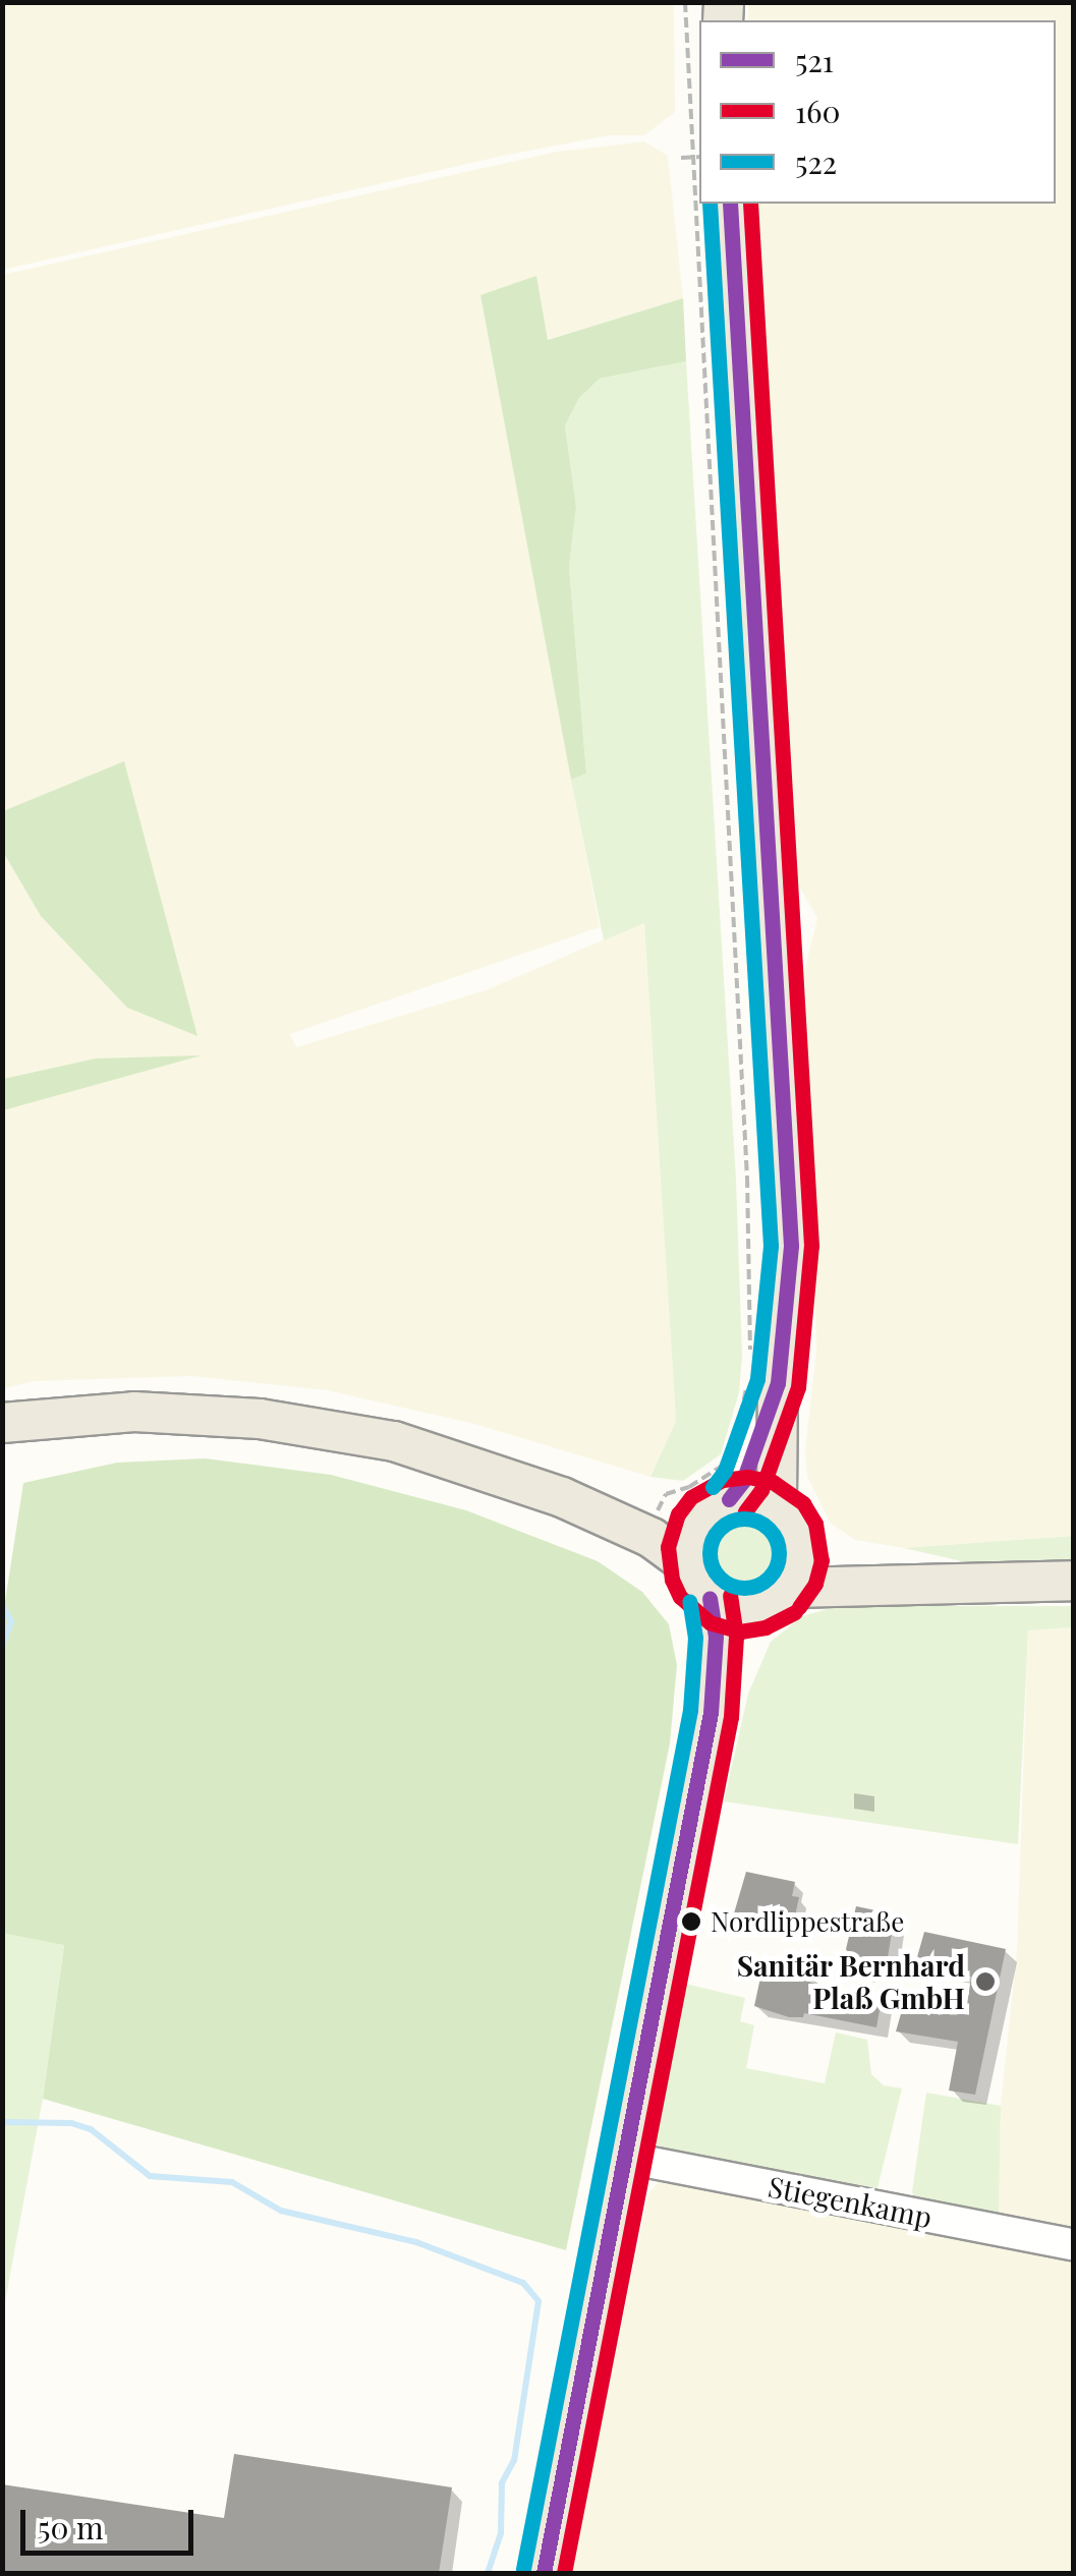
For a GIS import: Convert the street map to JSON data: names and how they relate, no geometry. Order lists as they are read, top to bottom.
{
  "streets": {
    "street": ["Stiegenkamp"]
  },
  "places": ["Nordlippestraße", "Sanitär Bernhard Plaß GmbH"],
  "lines": ["transit line 521", "transit line 160", "transit line 522"],
  "legend": ["521", "160", "522"],
  "scale_bar": "50 m"
}
